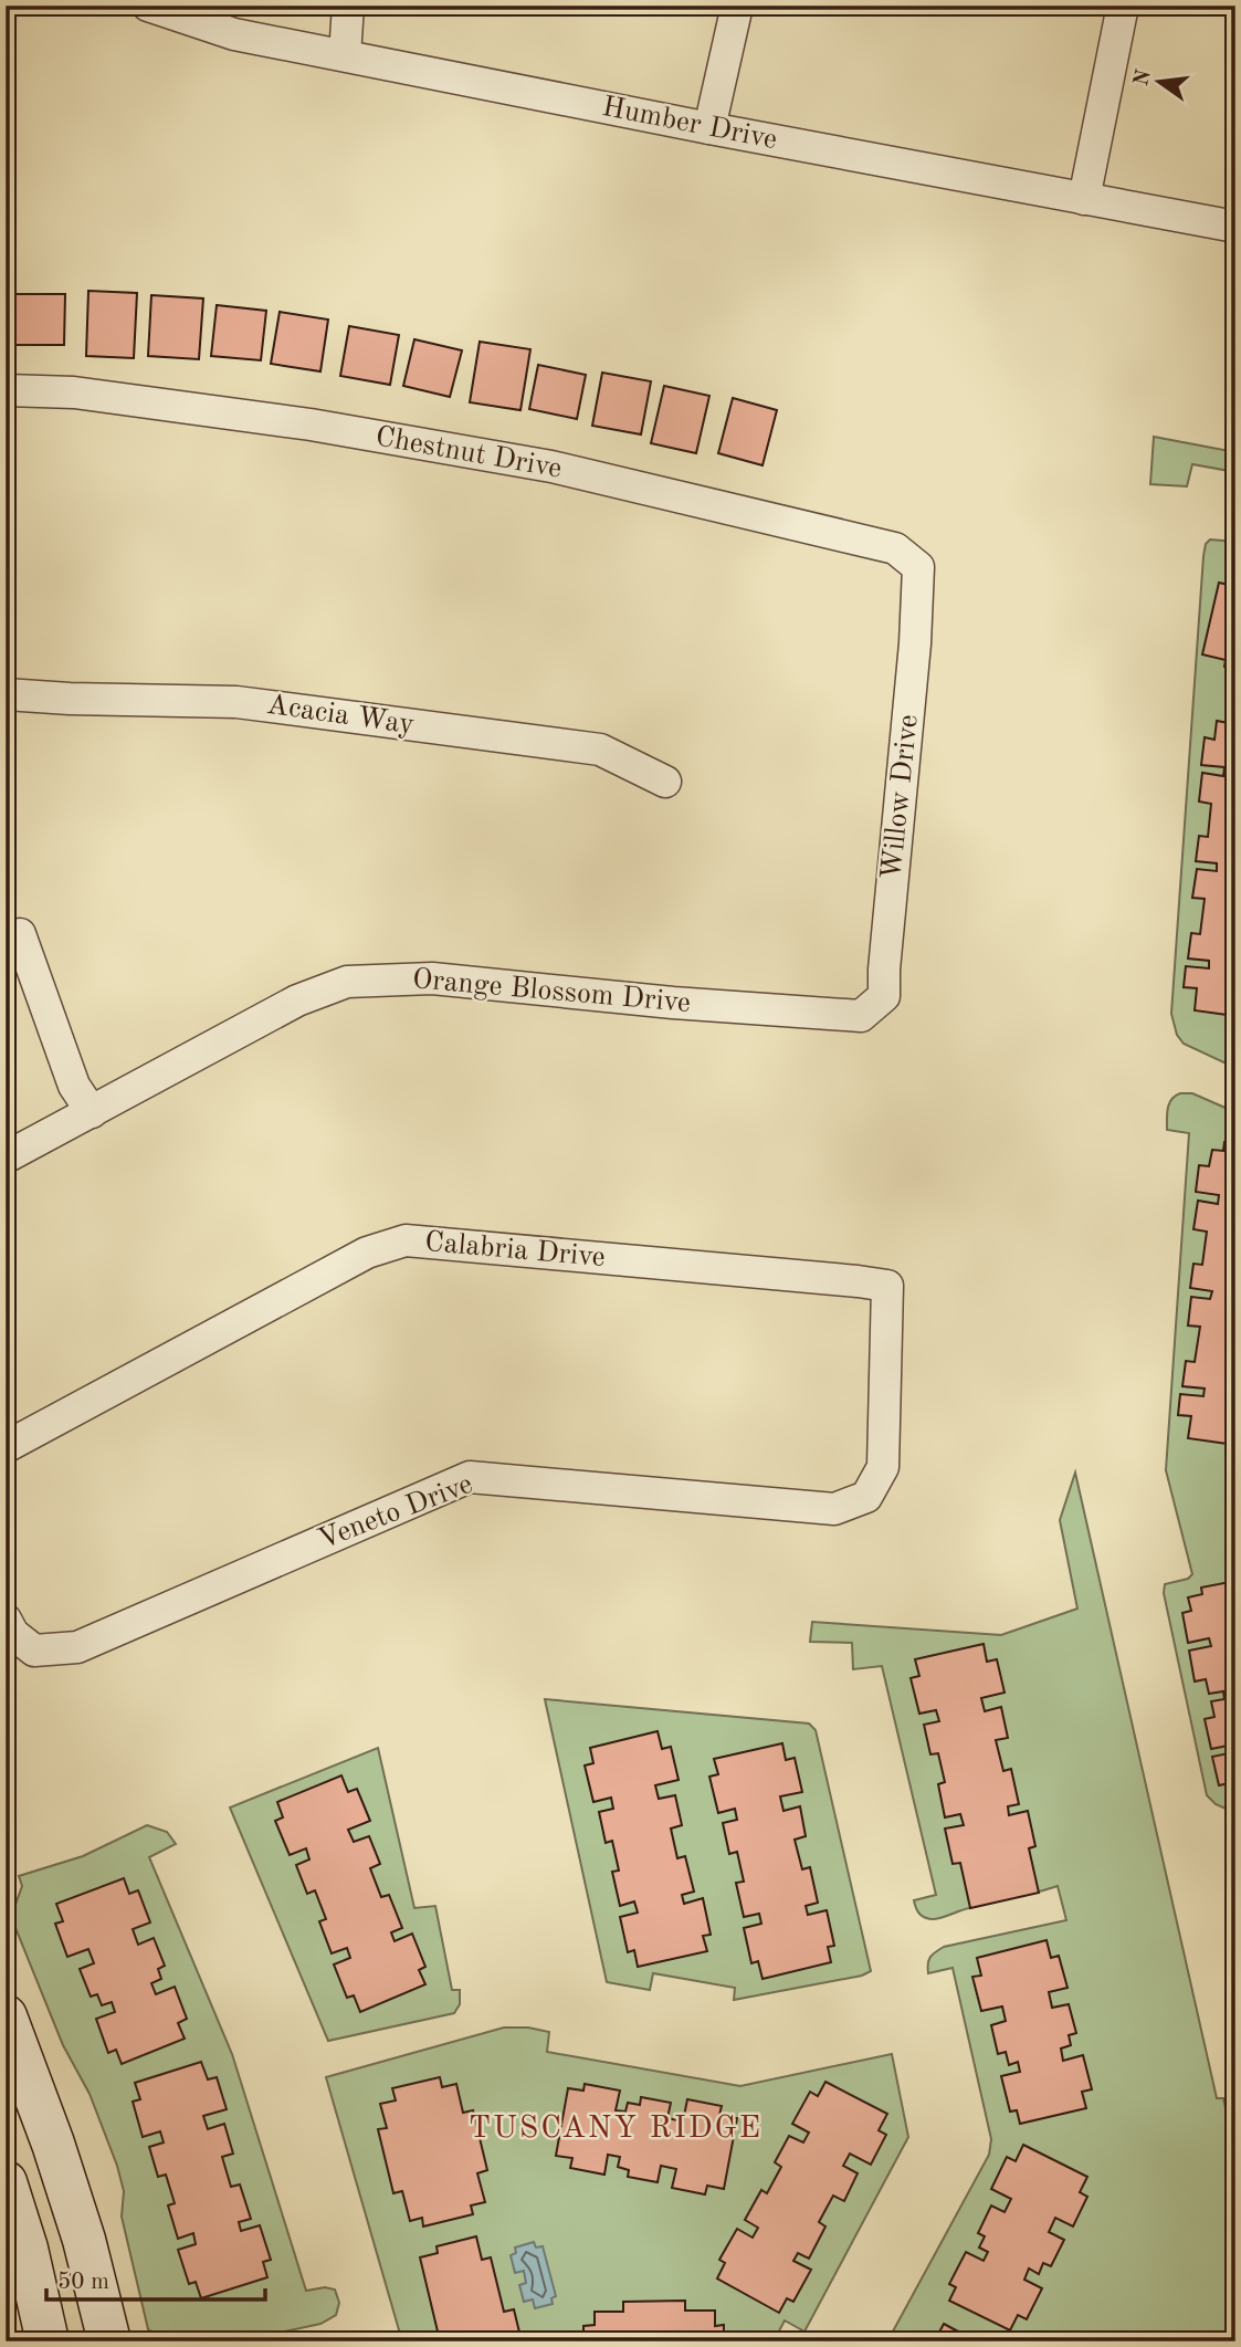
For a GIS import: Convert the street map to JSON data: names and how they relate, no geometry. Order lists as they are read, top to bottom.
{
  "streets": {
    "street": [
      "Humber Drive",
      "Chestnut Drive",
      "Acacia Way",
      "Willow Drive",
      "Orange Blossom Drive",
      "Calabria Drive",
      "Veneto Drive"
    ]
  },
  "crossings": [
    ["Chestnut Drive", "Willow Drive"],
    ["Willow Drive", "Orange Blossom Drive"],
    ["Calabria Drive", "Veneto Drive"]
  ],
  "districts": ["TUSCANY RIDGE"],
  "scale_bar": "50 m",
  "north": "left"
}
